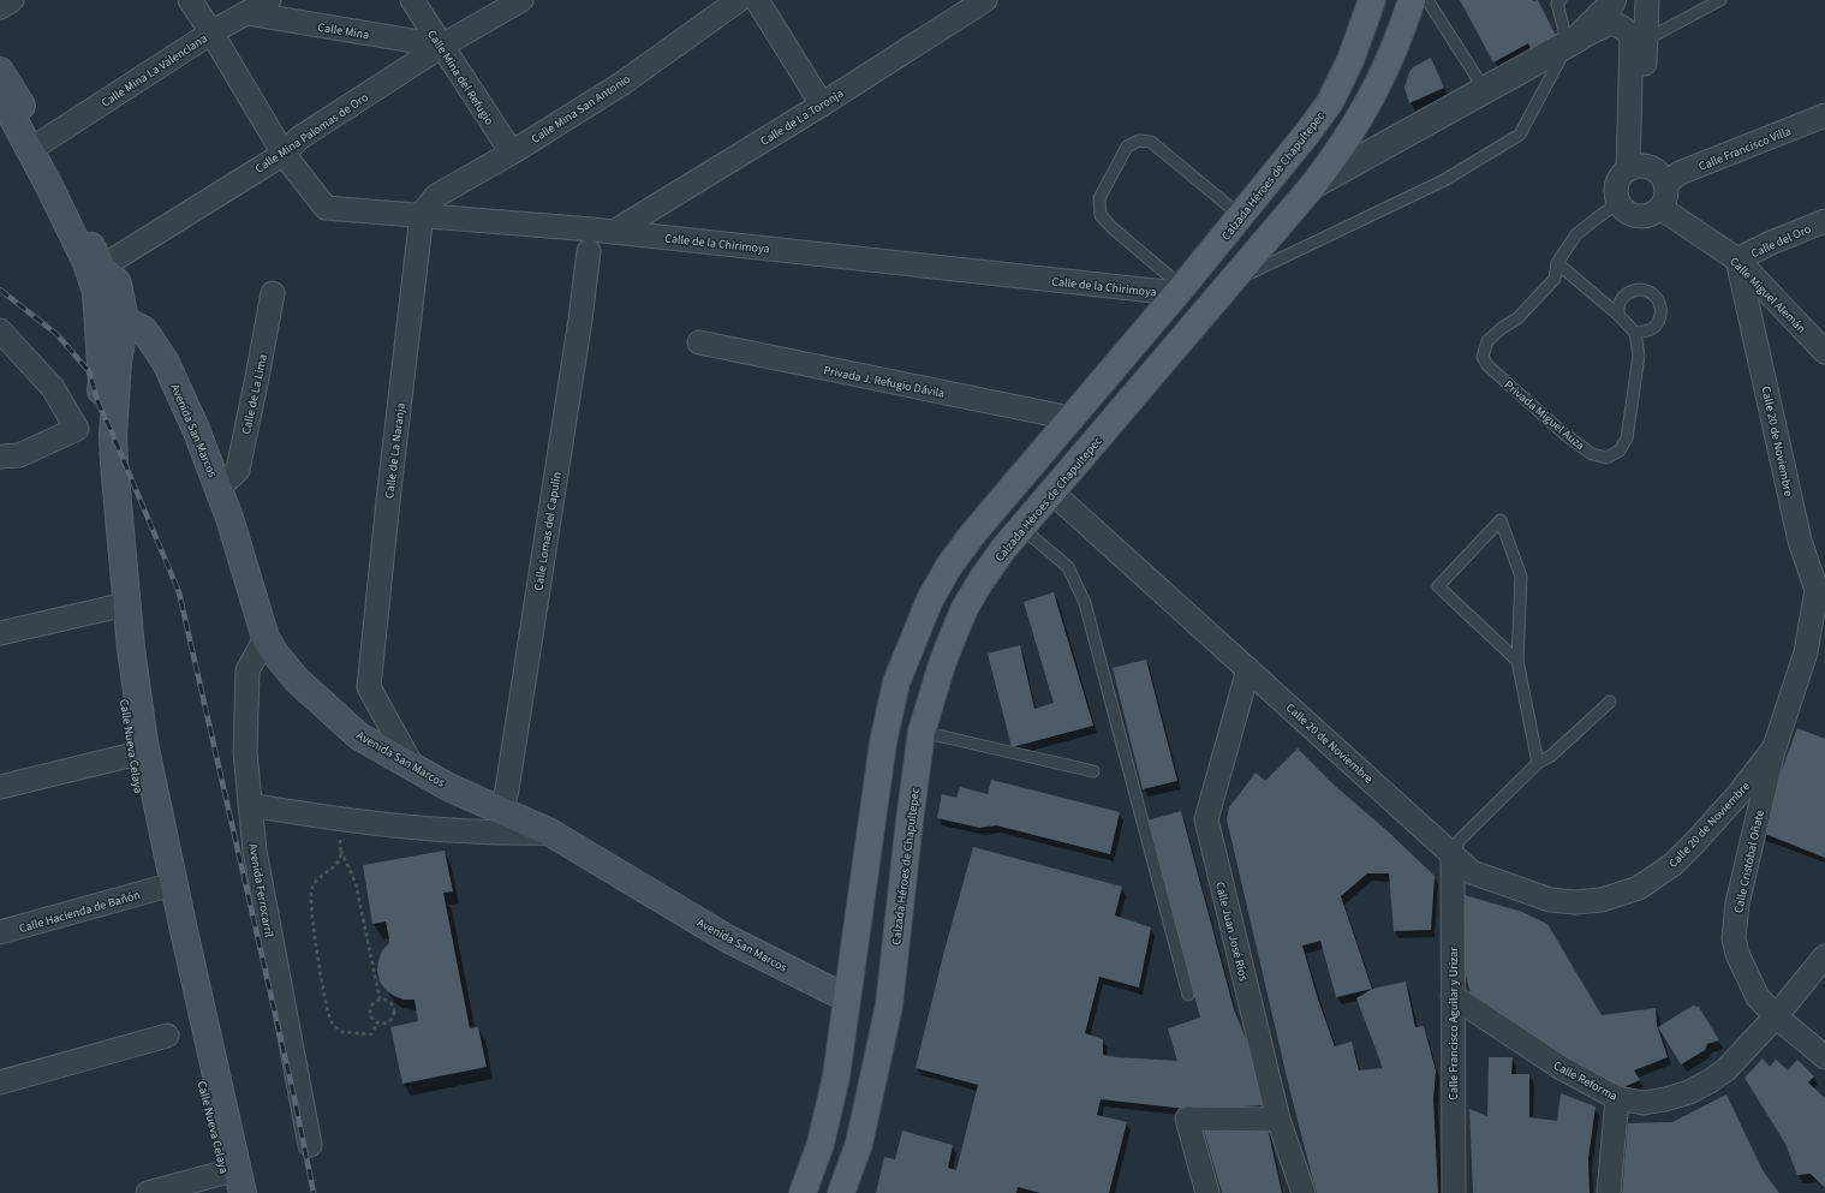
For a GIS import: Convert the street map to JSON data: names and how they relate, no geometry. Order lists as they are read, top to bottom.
{
  "streets": {
    "main road": ["Calzada Héroes de Chapultepec", "Avenida San Marcos", "Calle Nueva Celaya"],
    "street": [
      "Calle Mina",
      "Calle Mina La Valenciana",
      "Calle Mina del Refugio",
      "Calle Mina San Antonio",
      "Calle de La Toronja",
      "Calle Mina Palomas de Oro",
      "Calle Francisco Villa",
      "Calle del Oro",
      "Calle de la Chirimoya",
      "Calle Miguel Alemán",
      "Privada J. Refugio Dávila",
      "Calle de La Lima",
      "Calle 20 de Noviembre",
      "Calle de La Naranja",
      "Calle Lomas del Capulín",
      "Calle Cristóbal Oñate",
      "Avenida Ferrocarril",
      "Calle Hacienda de Bañón",
      "Calle Juan José Ríos",
      "Calle Francisco Aguilar y Urizar",
      "Calle Reforma"
    ],
    "lane": ["Privada Miguel Auza"]
  },
  "crossings": [
    ["Calle Mina", "Calle Mina La Valenciana"],
    ["Calle Mina", "Calle Mina del Refugio"],
    ["Calle Mina", "Calle Mina Palomas de Oro"],
    ["Calle Mina La Valenciana", "Calle de la Chirimoya"],
    ["Calle Mina del Refugio", "Calle Mina San Antonio"],
    ["Calle Mina del Refugio", "Calle Mina Palomas de Oro"],
    ["Calle Mina San Antonio", "Calle de la Chirimoya"],
    ["Calle Mina San Antonio", "Calle de La Naranja"],
    ["Calle de La Toronja", "Calle de la Chirimoya"],
    ["Calle Mina Palomas de Oro", "Calle de la Chirimoya"],
    ["Calle Mina Palomas de Oro", "Calle Nueva Celaya"],
    ["Calle Francisco Villa", "Calle Miguel Alemán"],
    ["Calle Francisco Villa", "Privada Miguel Auza"],
    ["Calzada Héroes de Chapultepec", "Calle de la Chirimoya"],
    ["Calzada Héroes de Chapultepec", "Privada J. Refugio Dávila"],
    ["Calzada Héroes de Chapultepec", "Avenida San Marcos"],
    ["Calzada Héroes de Chapultepec", "Calle 20 de Noviembre"],
    ["Calle del Oro", "Calle Miguel Alemán"],
    ["Calle del Oro", "Calle 20 de Noviembre"],
    ["Calle de la Chirimoya", "Calle de La Naranja"],
    ["Calle Miguel Alemán", "Privada Miguel Auza"],
    ["Calle Miguel Alemán", "Calle 20 de Noviembre"],
    ["Calle de La Lima", "Avenida San Marcos"],
    ["Avenida San Marcos", "Calle de La Naranja"],
    ["Avenida San Marcos", "Calle Lomas del Capulín"],
    ["Avenida San Marcos", "Calle Nueva Celaya"],
    ["Avenida San Marcos", "Avenida Ferrocarril"],
    ["Calle 20 de Noviembre", "Calle Cristóbal Oñate"],
    ["Calle 20 de Noviembre", "Calle Juan José Ríos"],
    ["Calle 20 de Noviembre", "Calle Francisco Aguilar y Urizar"],
    ["Calle Nueva Celaya", "Calle Hacienda de Bañón"],
    ["Calle Cristóbal Oñate", "Calle Reforma"],
    ["Calle Francisco Aguilar y Urizar", "Calle Reforma"]
  ]
}
